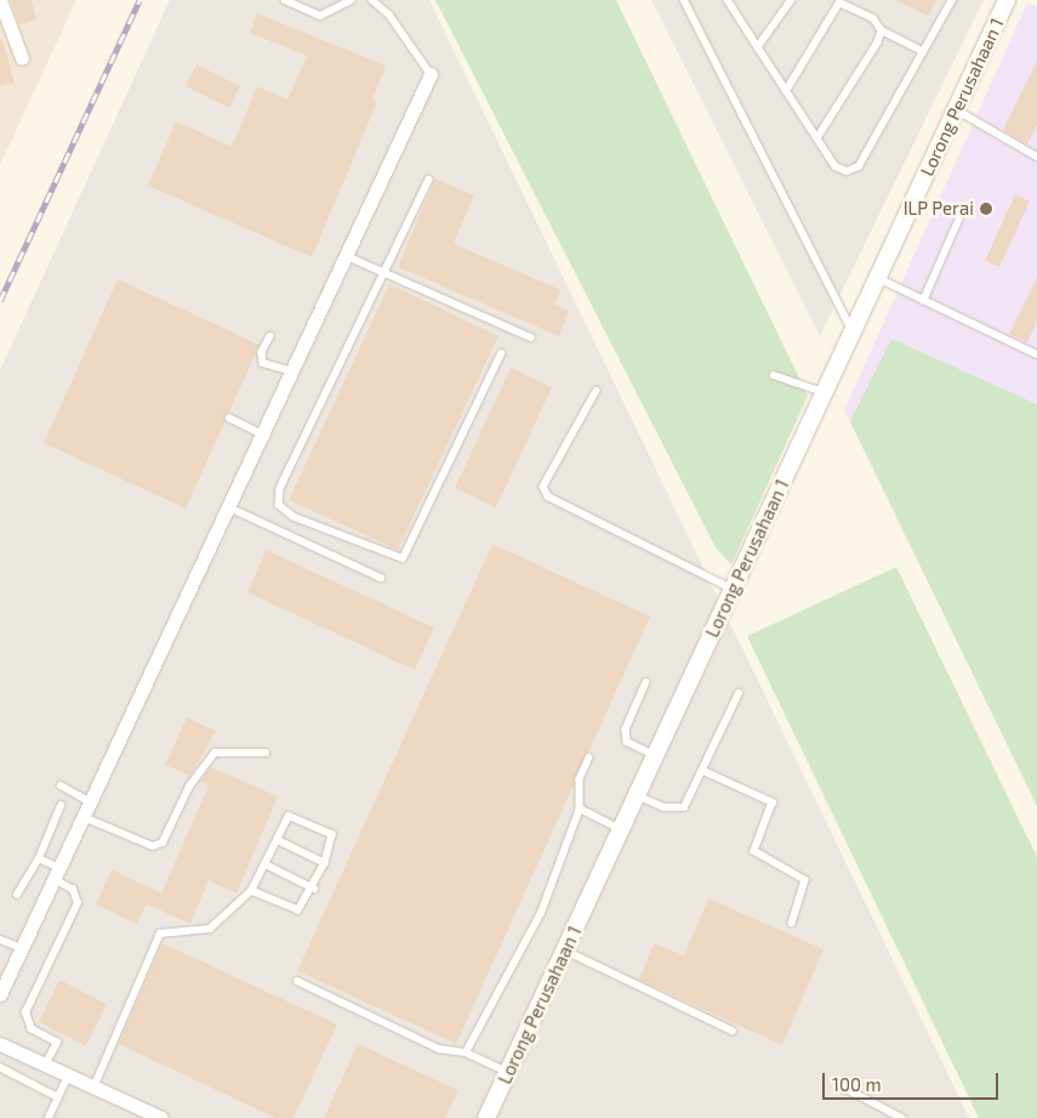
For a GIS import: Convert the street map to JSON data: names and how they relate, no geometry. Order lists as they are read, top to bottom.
{
  "streets": {
    "street": ["Lorong Perusahaan 1"]
  },
  "places": ["ILP Perai"],
  "scale_bar": "100 m"
}
